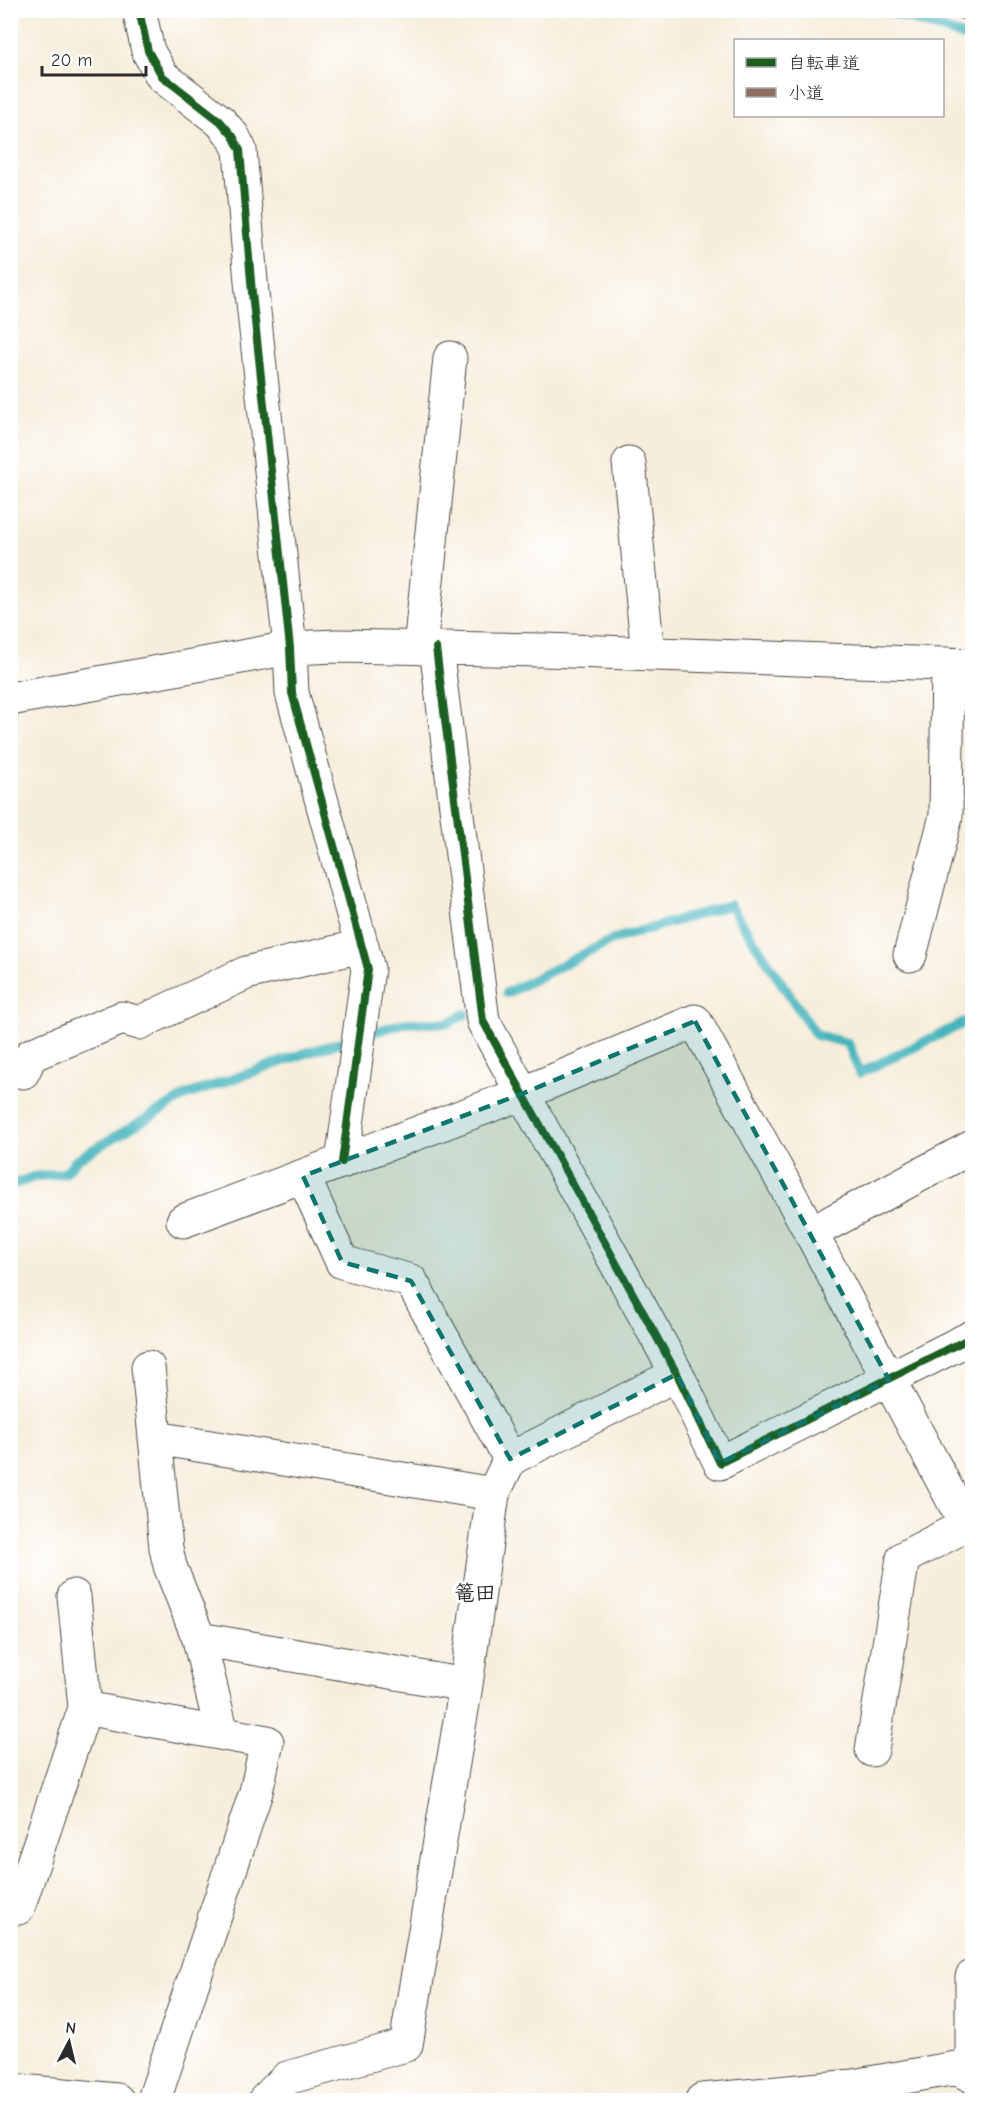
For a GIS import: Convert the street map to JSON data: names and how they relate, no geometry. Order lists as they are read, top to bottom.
{
  "districts": ["篭田"],
  "legend": ["自転車道", "小道"],
  "scale_bar": "20 m",
  "north": "top"
}
